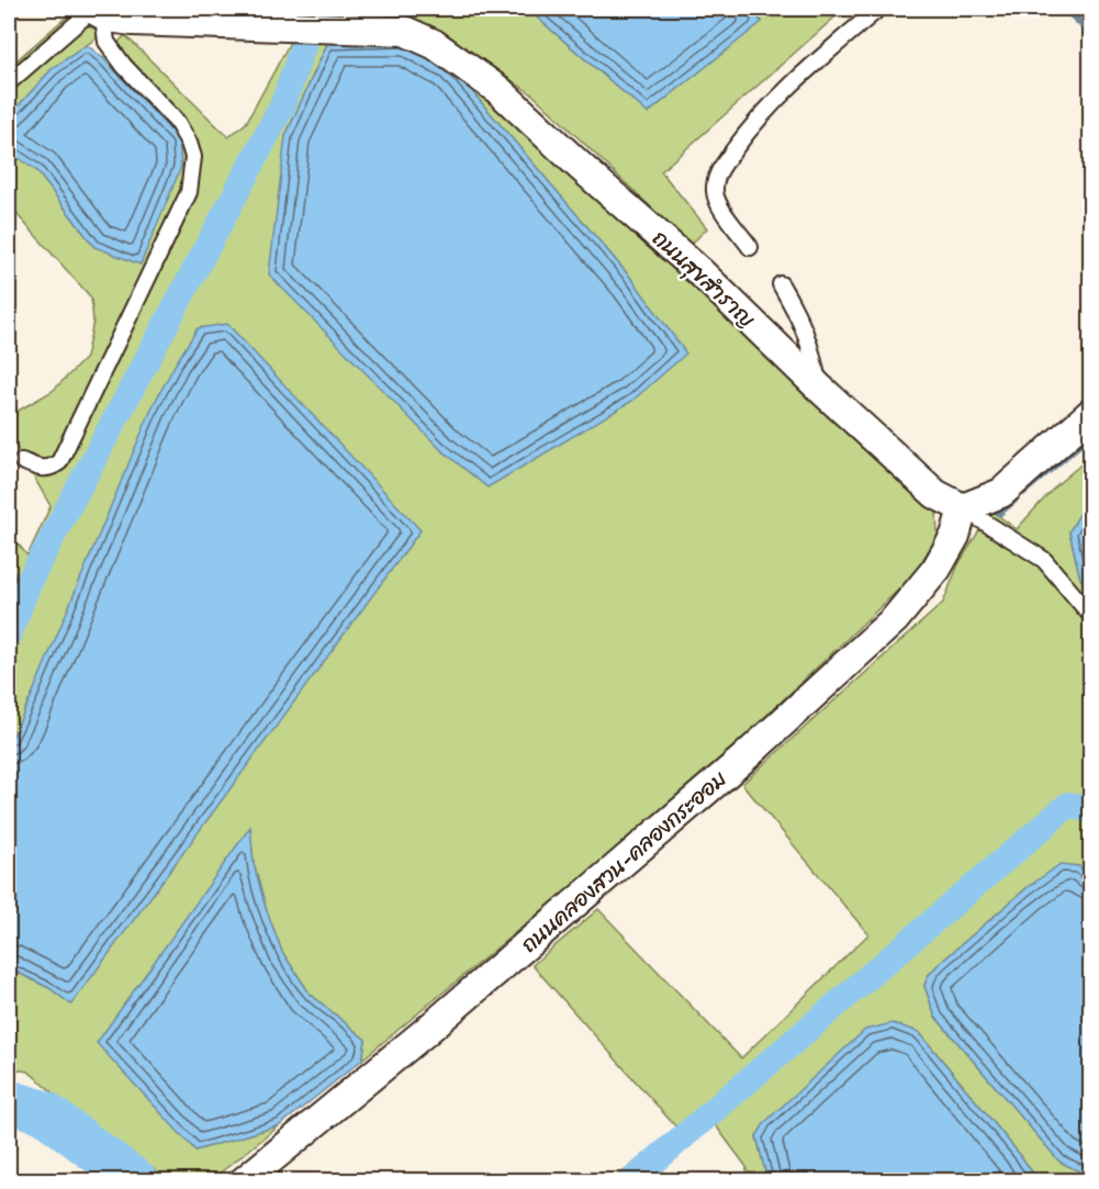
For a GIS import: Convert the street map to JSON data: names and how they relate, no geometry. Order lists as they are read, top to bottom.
{
  "streets": {
    "street": ["ถนนสุขสำราญ", "ถนนคลองสวน-คลองกระออม"]
  },
  "crossings": [
    ["ถนนสุขสำราญ", "ถนนคลองสวน-คลองกระออม"]
  ]
}
